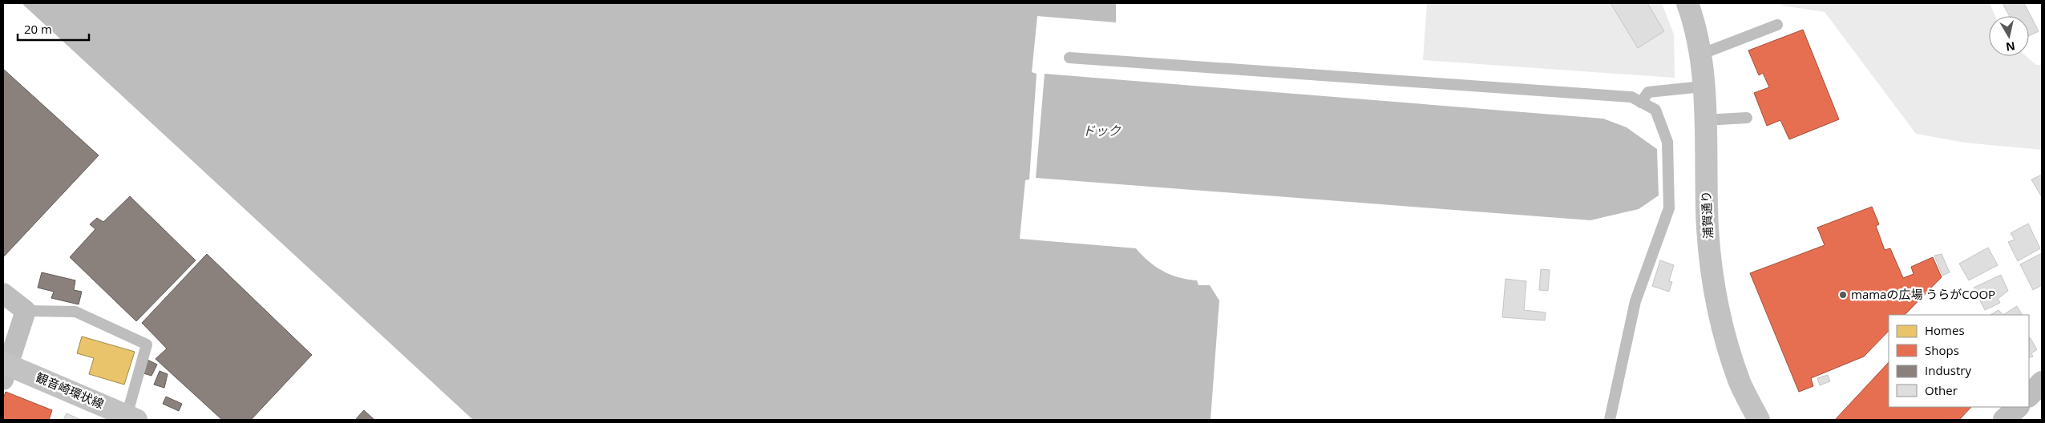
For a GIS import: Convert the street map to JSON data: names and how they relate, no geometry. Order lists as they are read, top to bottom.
{
  "streets": {
    "main road": ["浦賀通り", "観音崎環状線"]
  },
  "water": ["ドック"],
  "places": ["mamaの広場 うらがCOOP"],
  "legend": [
    "Homes",
    "Shops",
    "Industry",
    "Other"
  ],
  "scale_bar": "20 m",
  "north": "bottom"
}
